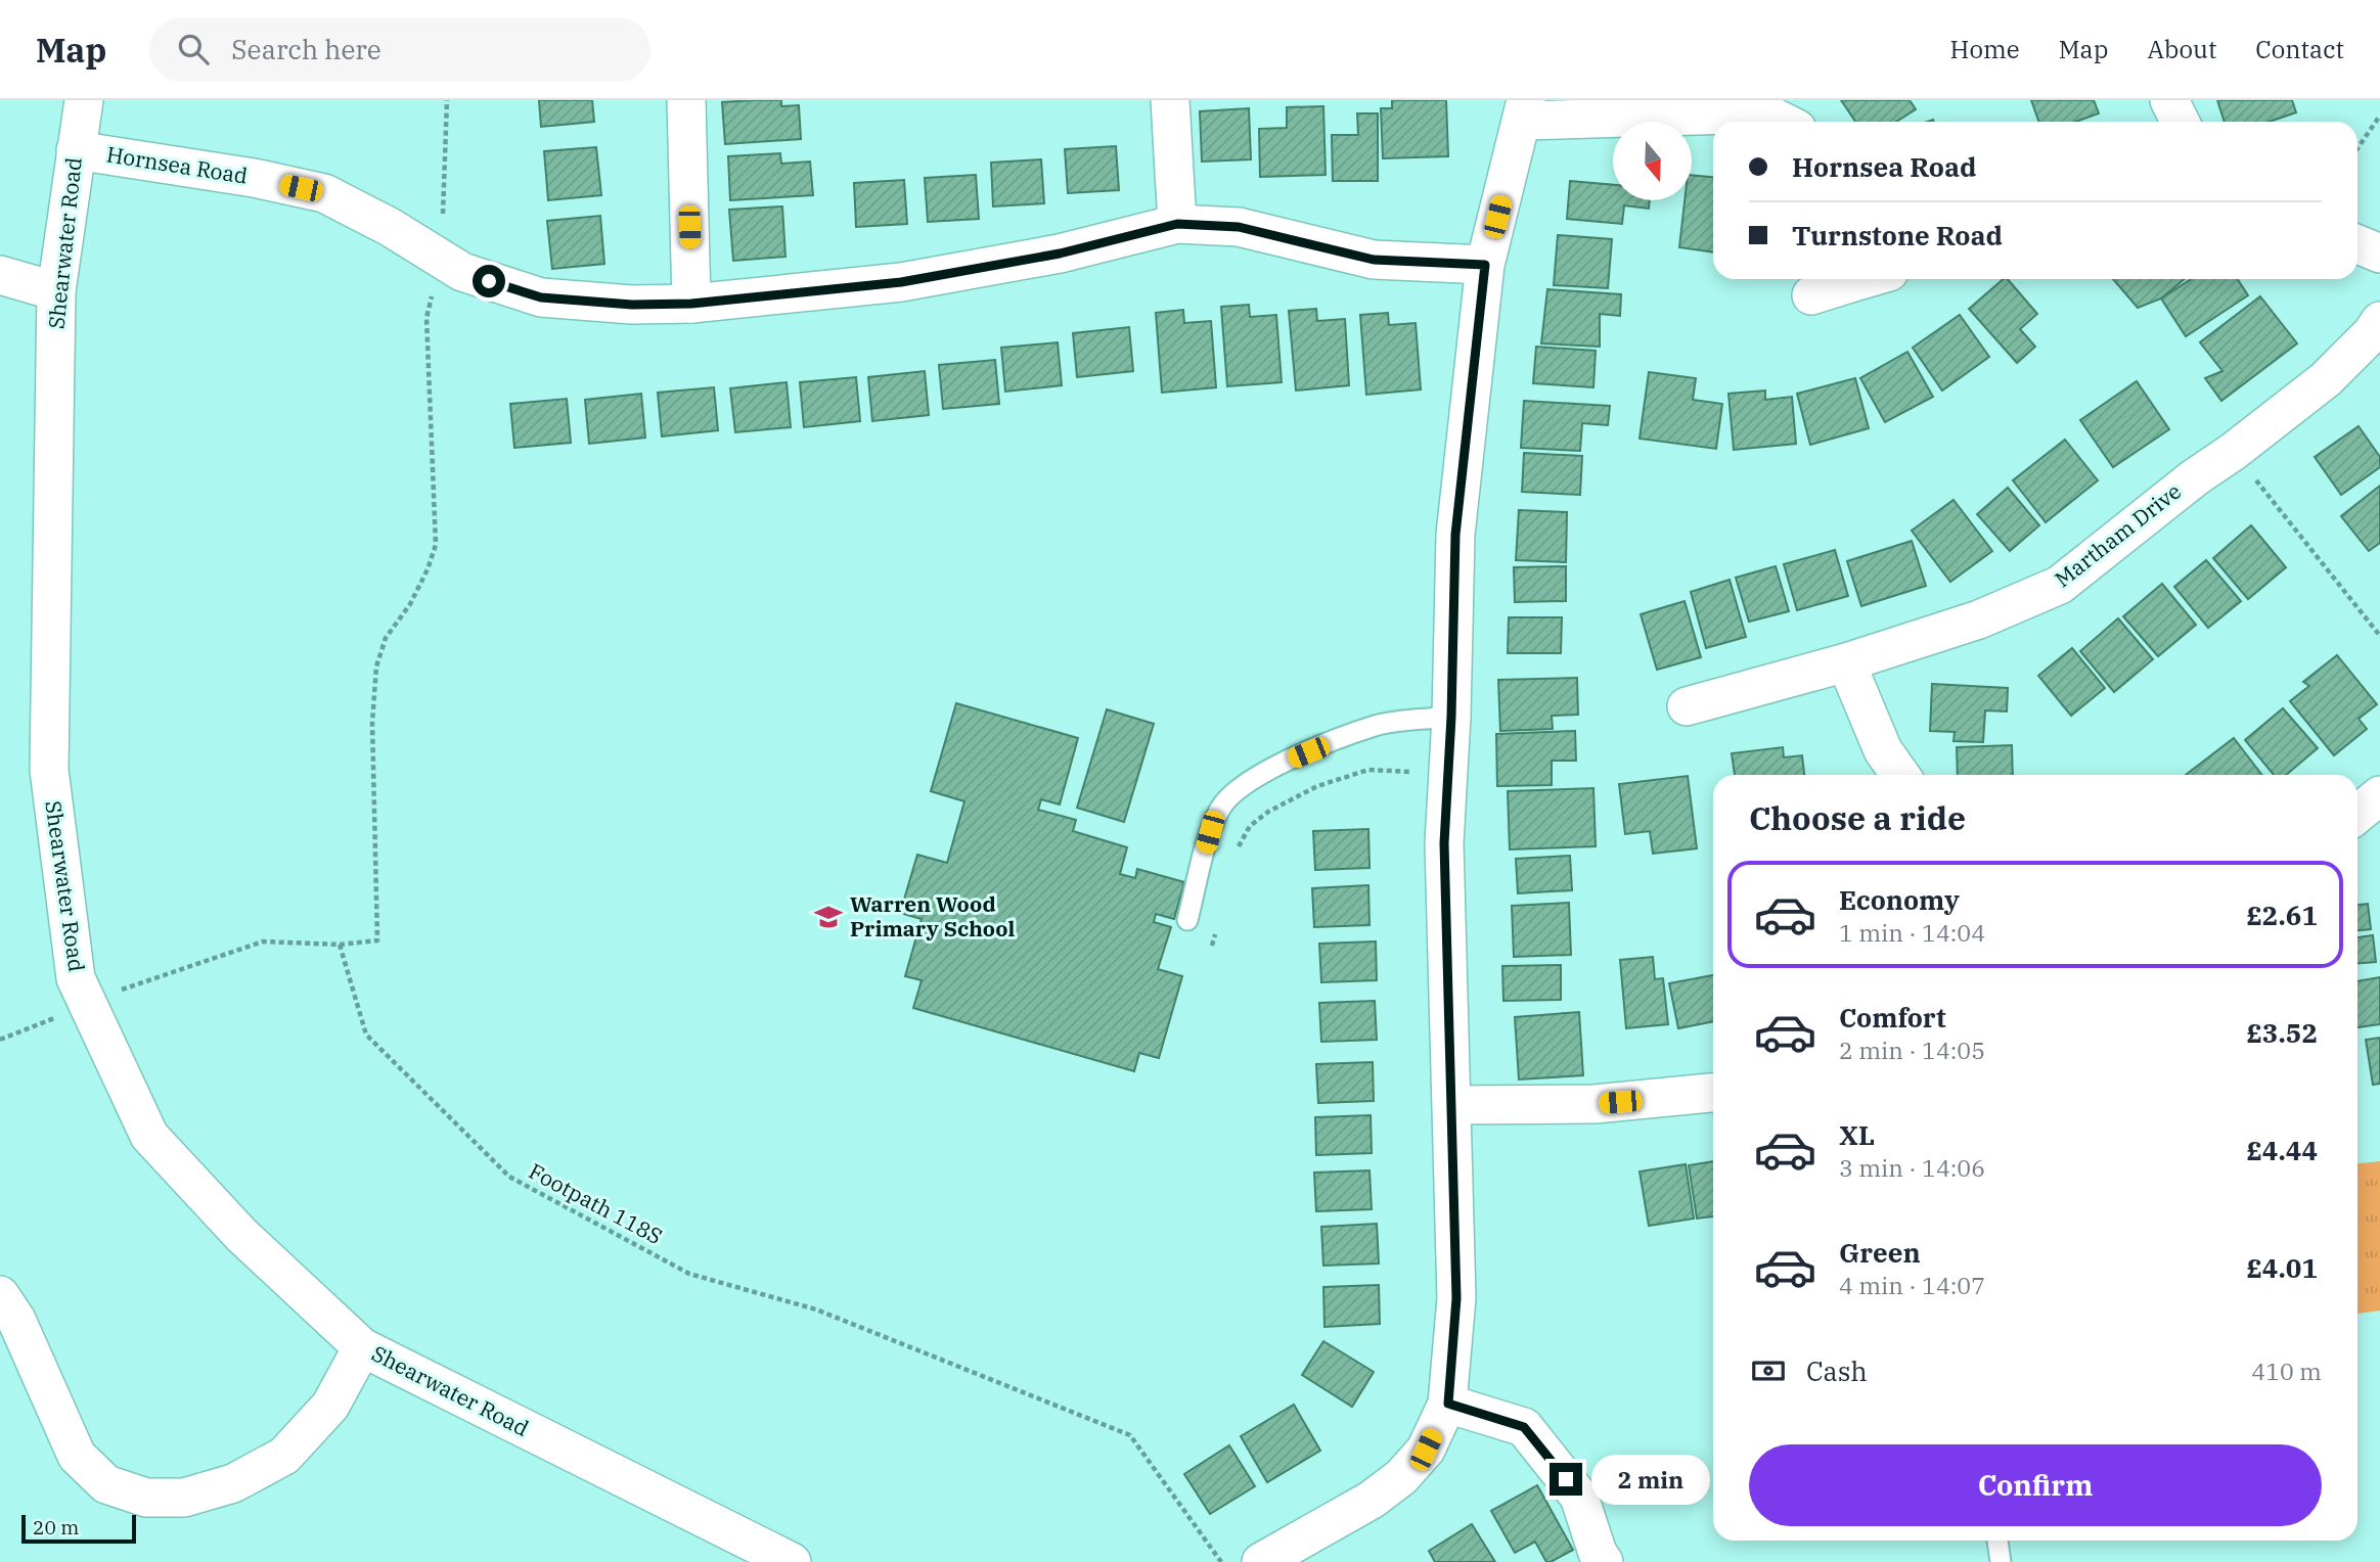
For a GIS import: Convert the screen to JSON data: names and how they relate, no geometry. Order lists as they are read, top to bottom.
{
  "streets": {
    "street": ["Hornsea Road", "Shearwater Road", "Martham Drive"],
    "path": ["Footpath 118S"]
  },
  "crossings": [
    ["Hornsea Road", "Shearwater Road"]
  ],
  "places": {
    "school or university": ["Warren Wood Primary School"]
  },
  "scale_bar": "20 m",
  "north": "bottom",
  "page": {
    "header": "Map",
    "search": "Search here",
    "nav": [
      "Home",
      "Map",
      "About",
      "Contact"
    ],
    "banner": ["Hornsea Road", "Turnstone Road"],
    "heading": "Choose a ride",
    "list": [
      {
        "name": "Economy",
        "note": "1 min · 14:04",
        "value": "£2.61"
      },
      {
        "name": "Comfort",
        "note": "2 min · 14:05",
        "value": "£3.52"
      },
      {
        "name": "XL",
        "note": "3 min · 14:06",
        "value": "£4.44"
      },
      {
        "name": "Green",
        "note": "4 min · 14:07",
        "value": "£4.01"
      }
    ],
    "pay": ["Cash", "410 m"],
    "buttons": "Confirm",
    "bubble": "2 min",
    "scale": "20 m"
  }
}
